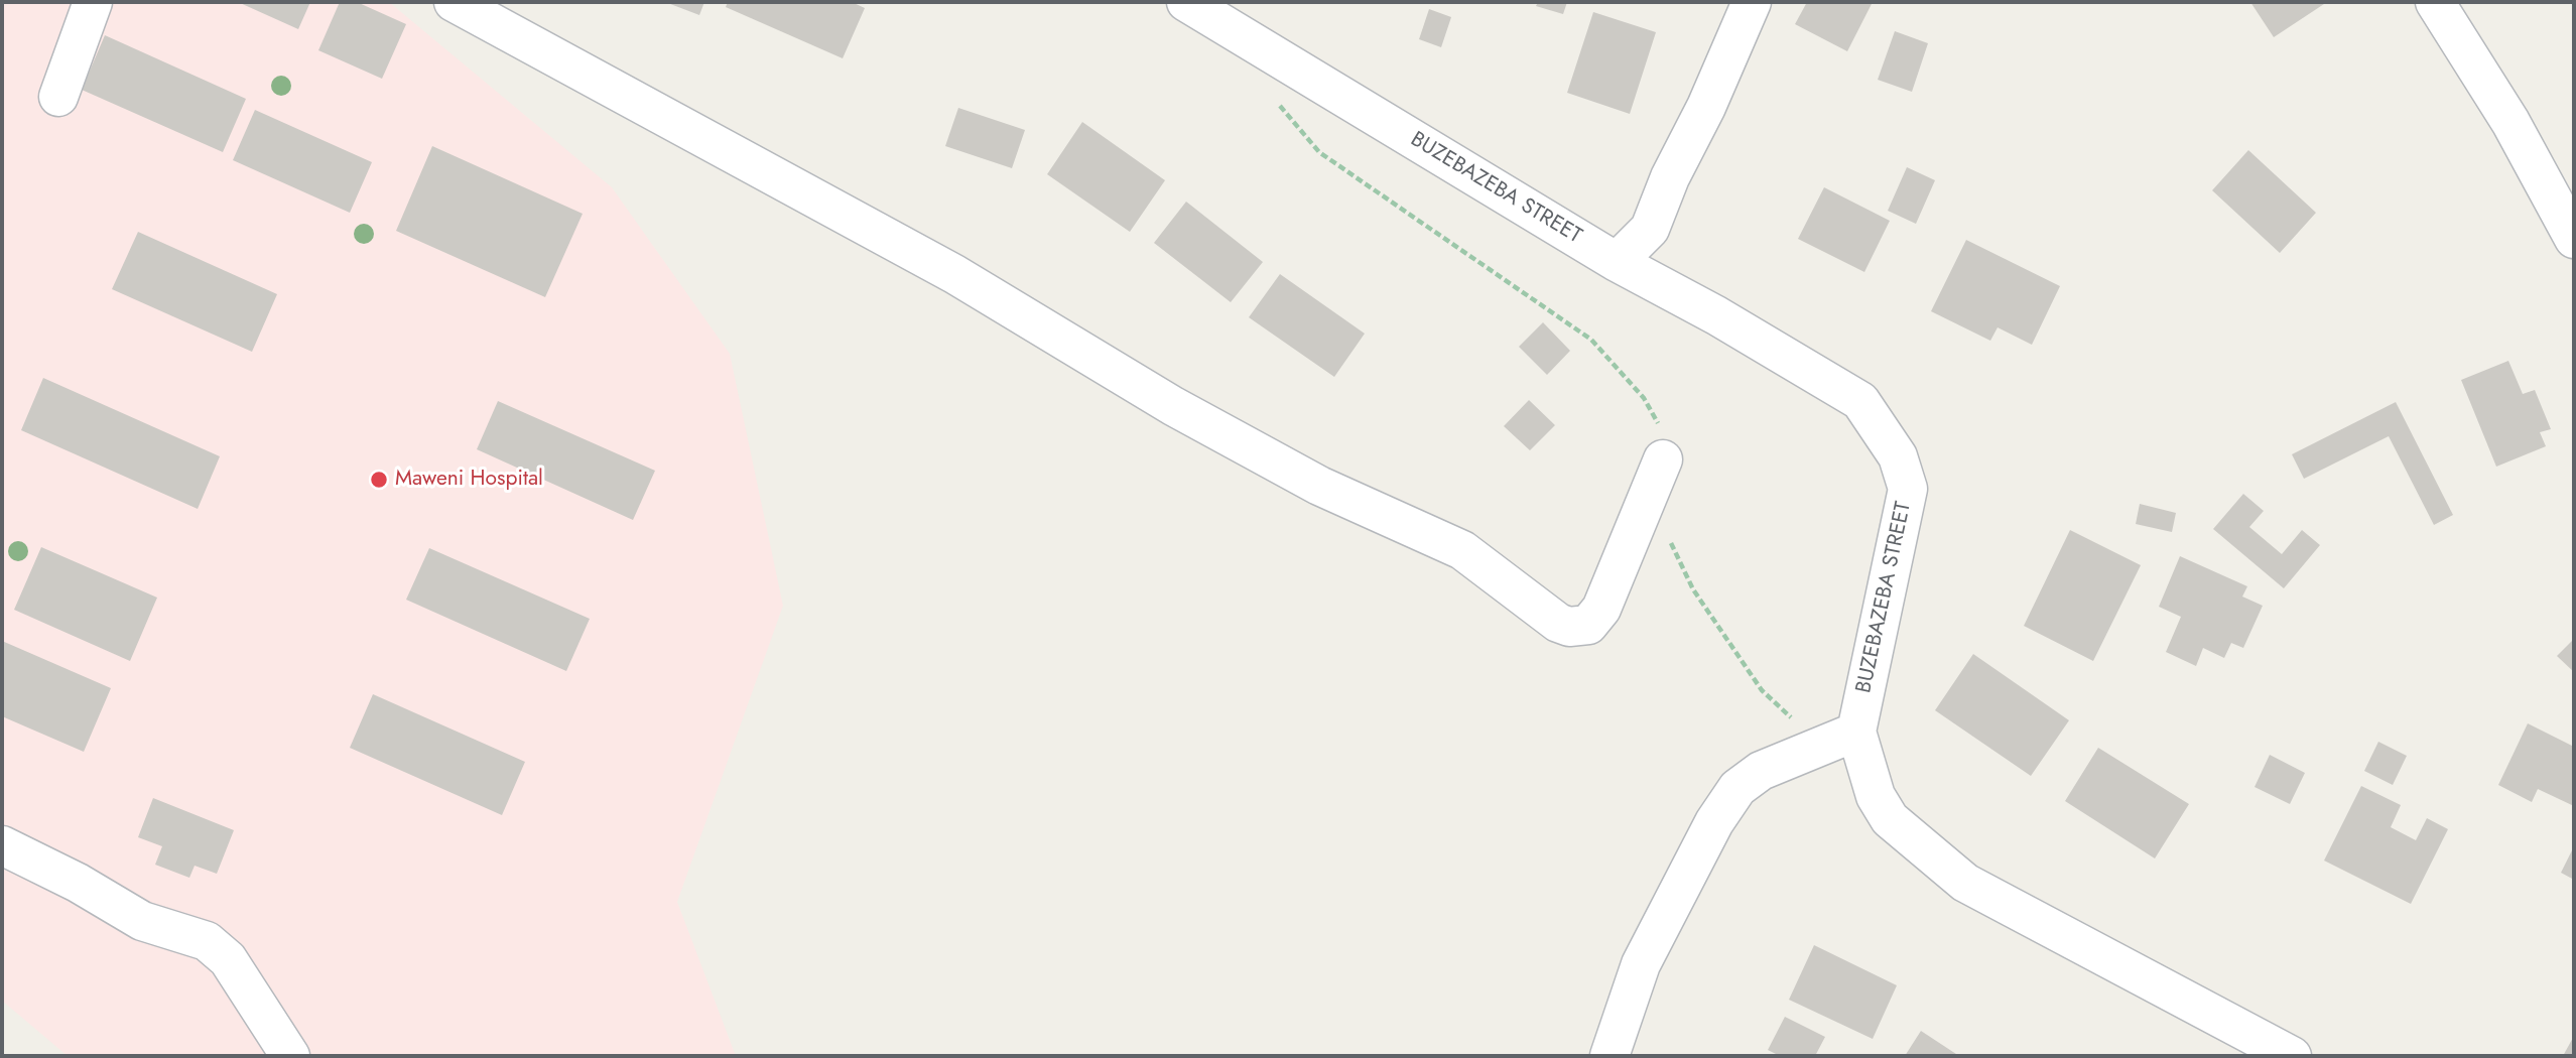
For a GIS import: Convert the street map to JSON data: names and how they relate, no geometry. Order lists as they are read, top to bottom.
{
  "streets": {
    "street": ["BUZEBAZEBA STREET"]
  },
  "places": ["Maweni Hospital"]
}
